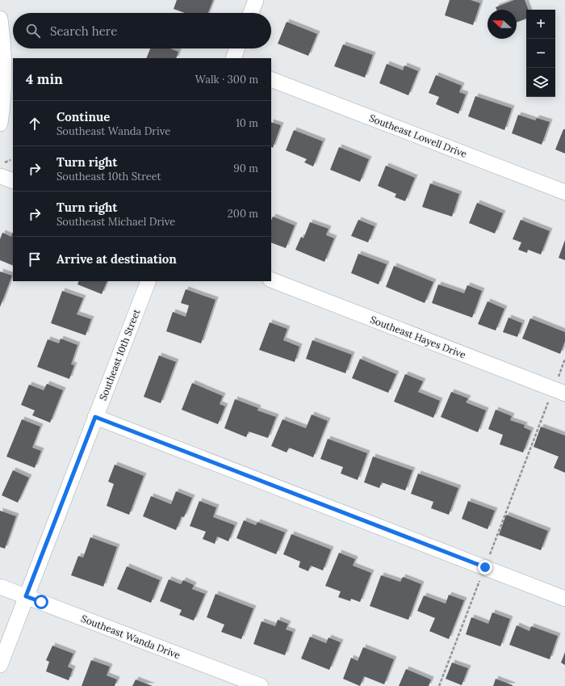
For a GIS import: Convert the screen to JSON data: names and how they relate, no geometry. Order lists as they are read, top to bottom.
{
  "streets": {
    "street": [
      "Southeast Lowell Drive",
      "Southeast Hayes Drive",
      "Southeast 10th Street",
      "Southeast Wanda Drive"
    ]
  },
  "crossings": [
    ["Southeast 10th Street", "Southeast Wanda Drive"]
  ],
  "north": "left",
  "page": {
    "map_buttons": ["+", "−"],
    "search": "Search here",
    "heading": ["4 min", "Walk · 300 m"],
    "list": [
      ["Continue", "Southeast Wanda Drive", "10 m"],
      ["Turn right", "Southeast 10th Street", "90 m"],
      ["Turn right", "Southeast Michael Drive", "200 m"],
      "Arrive at destination"
    ]
  }
}
